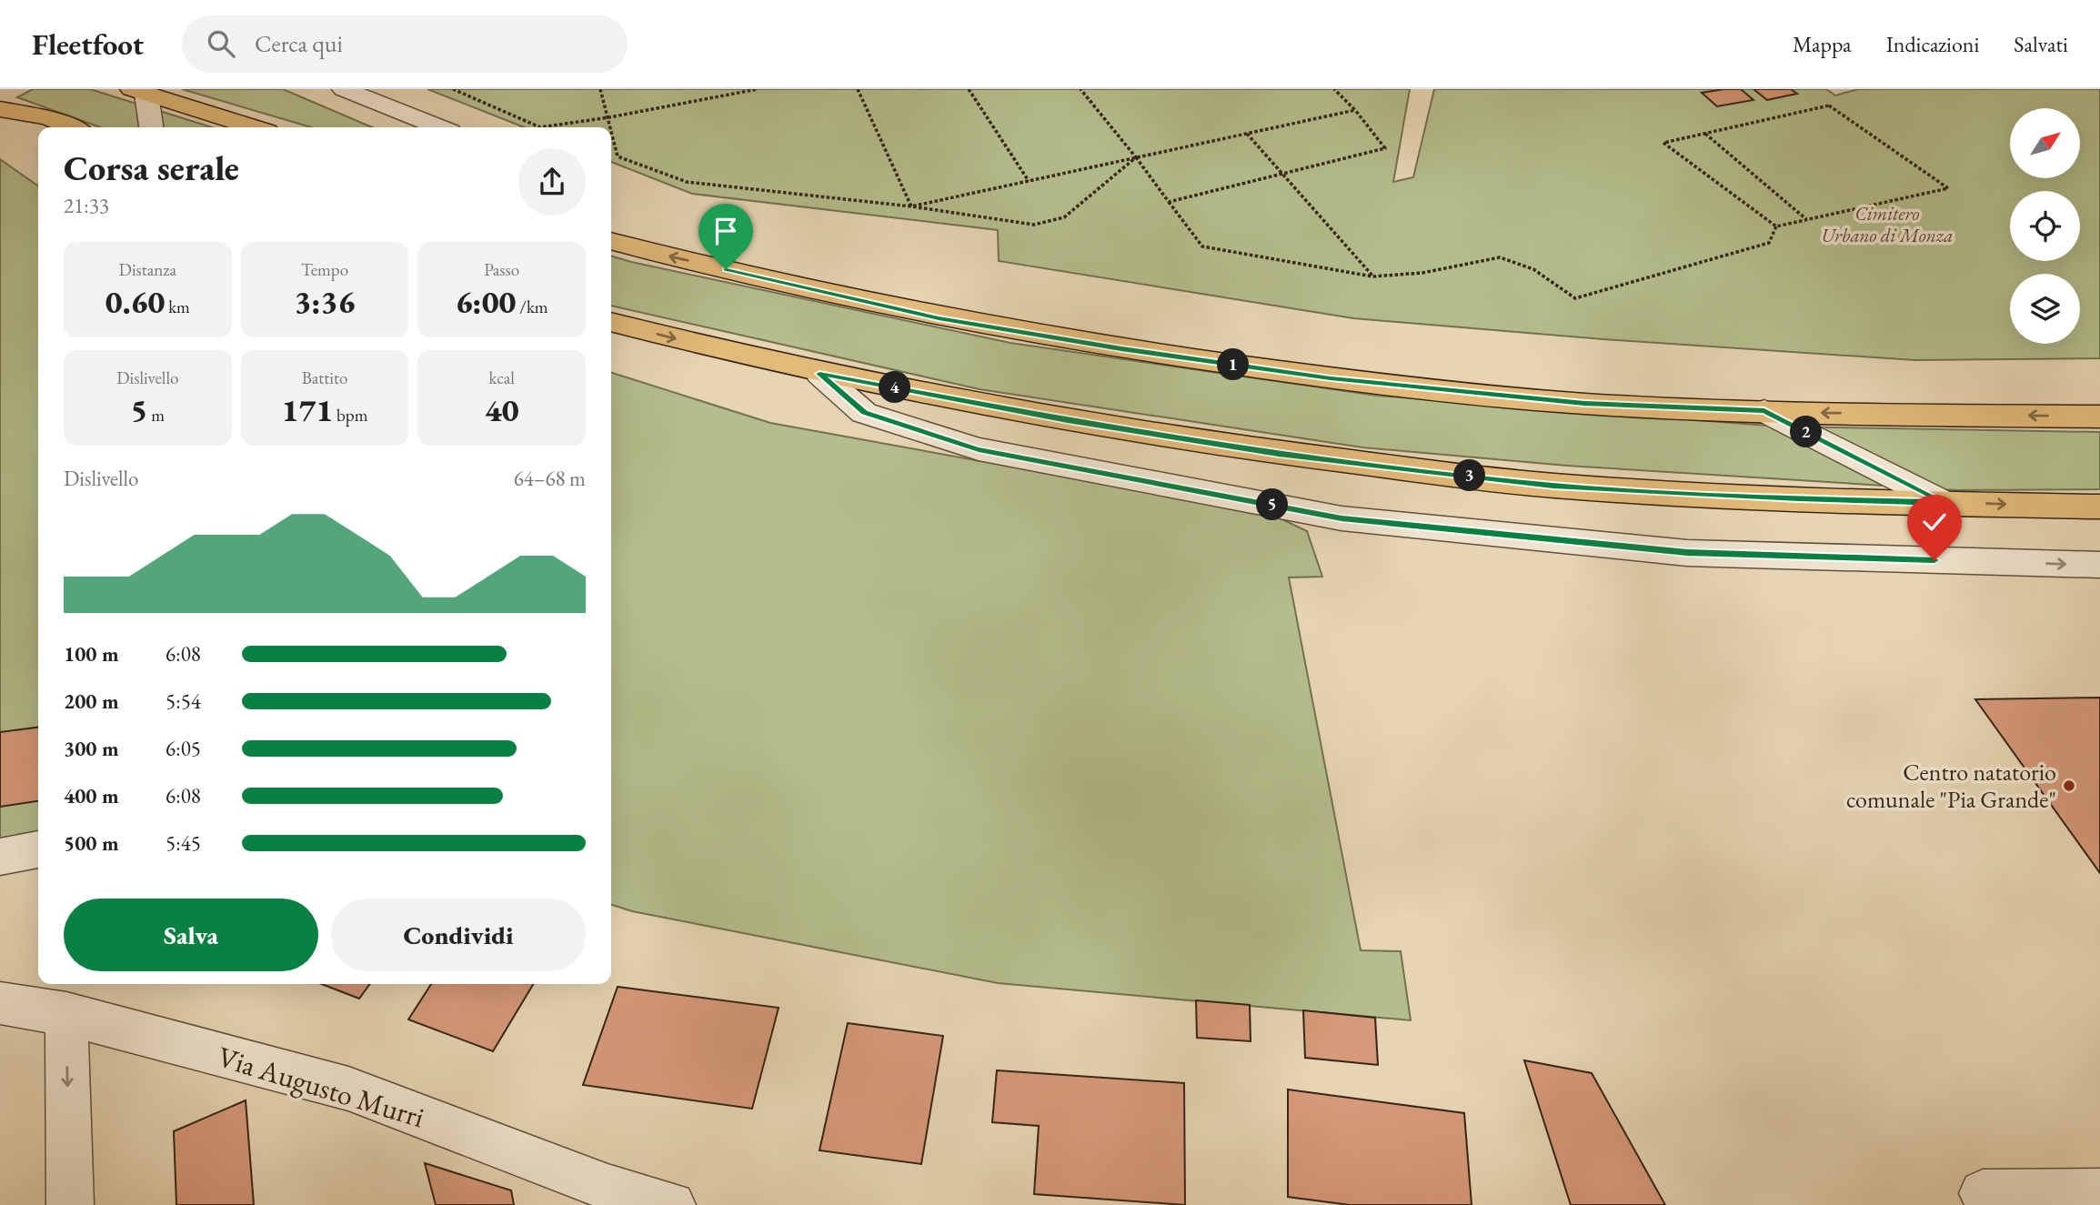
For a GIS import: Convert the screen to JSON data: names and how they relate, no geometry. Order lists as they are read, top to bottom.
{
  "streets": {
    "street": ["Via Augusto Murri"]
  },
  "parks": ["Cimitero Urbano di Monza"],
  "places": ["Centro natatorio comunale \"Pia Grande\""],
  "north": "top right",
  "page": {
    "header": "Fleetfoot",
    "search": "Cerca qui",
    "nav": ["Mappa", "Indicazioni", "Salvati"],
    "heading": ["Corsa serale", "21:33"],
    "stats": [
      ["Distanza", "0.60 km"],
      ["Tempo", "3:36"],
      ["Passo", "6:00 /km"],
      ["Dislivello", "5 m"],
      ["Battito", "171 bpm"],
      ["kcal", "40"]
    ],
    "pins": [
      "1",
      "4",
      "2",
      "3",
      "5"
    ],
    "chart": ["Dislivello", "64–68 m"],
    "list": [
      {
        "name": "100 m",
        "note": "6:08"
      },
      {
        "name": "200 m",
        "note": "5:54"
      },
      {
        "name": "300 m",
        "note": "6:05"
      },
      {
        "name": "400 m",
        "note": "6:08"
      },
      {
        "name": "500 m",
        "note": "5:45"
      }
    ],
    "buttons": ["Salva", "Condividi"]
  }
}
